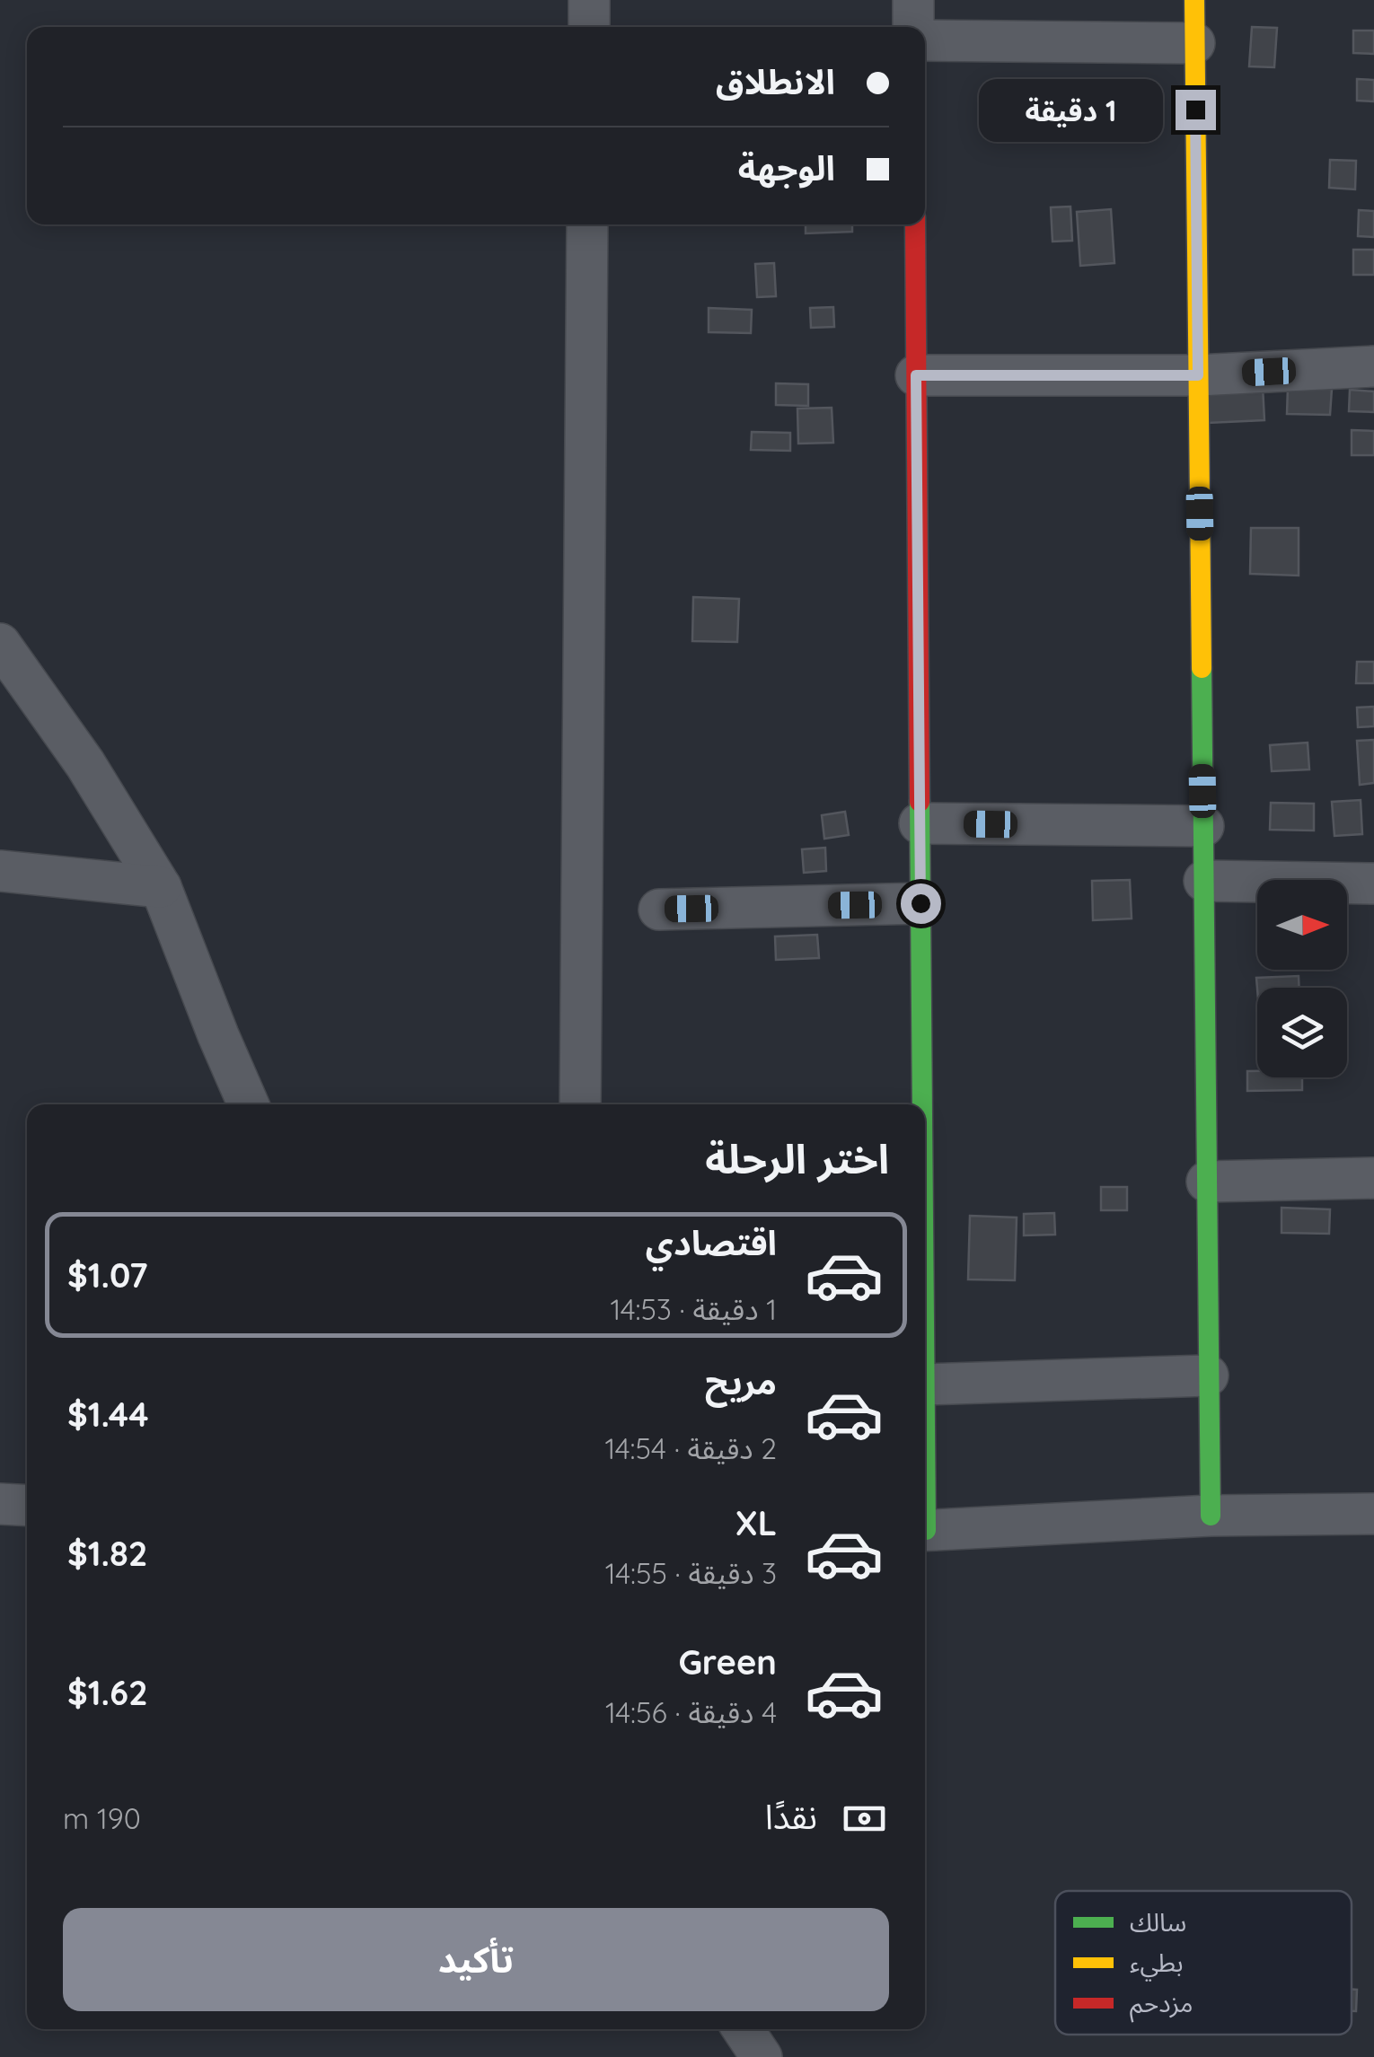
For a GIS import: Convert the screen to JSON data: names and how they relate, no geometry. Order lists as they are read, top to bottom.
{
  "legend": ["سالك", "بطيء", "مزدحم"],
  "north": "right",
  "page": {
    "banner": ["الانطلاق", "الوجهة"],
    "bubble": "1 دقيقة",
    "heading": "اختر الرحلة",
    "list": [
      {
        "name": "اقتصادي",
        "note": "1 دقيقة · 14:53",
        "value": "$1.07"
      },
      {
        "name": "مريح",
        "note": "2 دقيقة · 14:54",
        "value": "$1.44"
      },
      {
        "name": "XL",
        "note": "3 دقيقة · 14:55",
        "value": "$1.82"
      },
      {
        "name": "Green",
        "note": "4 دقيقة · 14:56",
        "value": "$1.62"
      }
    ],
    "pay": ["نقدًا", "190 m"],
    "buttons": "تأكيد"
  }
}
